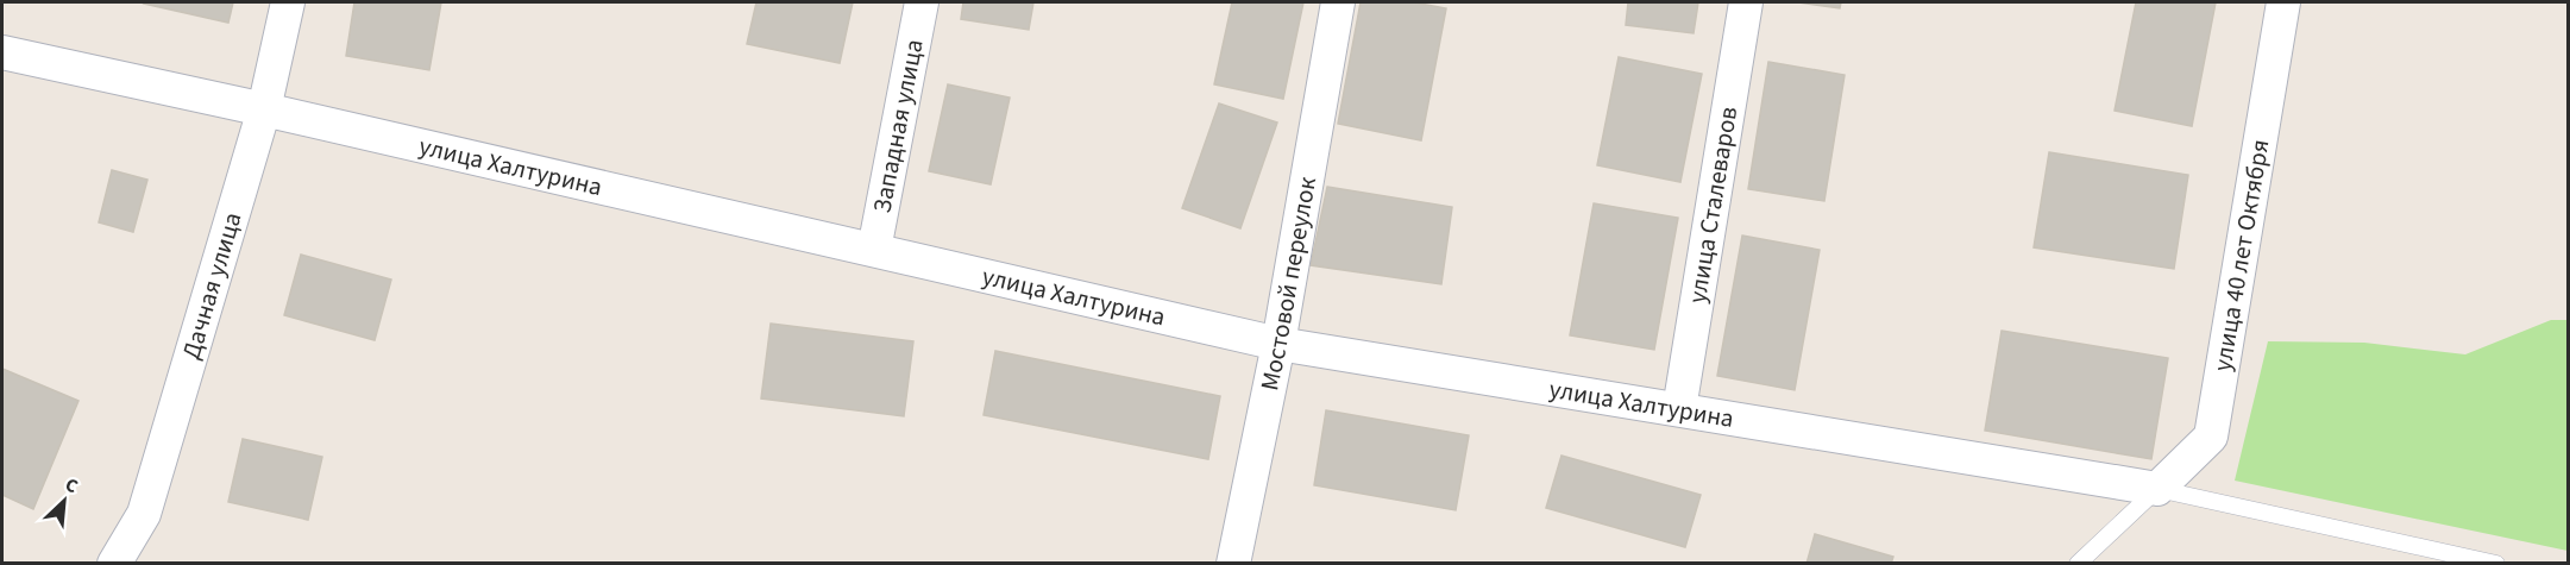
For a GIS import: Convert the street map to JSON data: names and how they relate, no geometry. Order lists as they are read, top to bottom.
{
  "streets": {
    "street": [
      "Западная улица",
      "улица Халтурина",
      "улица Сталеваров",
      "улица 40 лет Октября",
      "Мостовой переулок",
      "Дачная улица"
    ]
  },
  "crossings": [
    ["Западная улица", "улица Халтурина"],
    ["улица Халтурина", "улица Сталеваров"],
    ["улица Халтурина", "улица 40 лет Октября"],
    ["улица Халтурина", "Мостовой переулок"],
    ["улица Халтурина", "Дачная улица"]
  ],
  "north": "top right"
}
